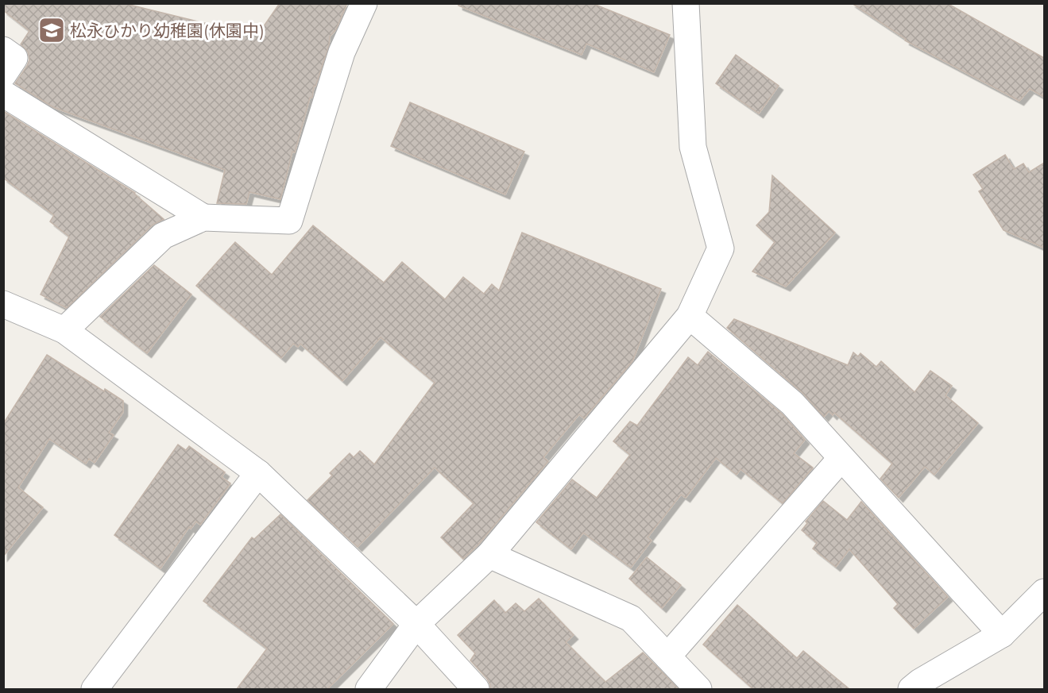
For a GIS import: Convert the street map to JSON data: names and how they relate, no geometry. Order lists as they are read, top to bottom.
{
  "places": {
    "school or university": ["松永ひかり幼稚園(休園中)"]
  }
}
